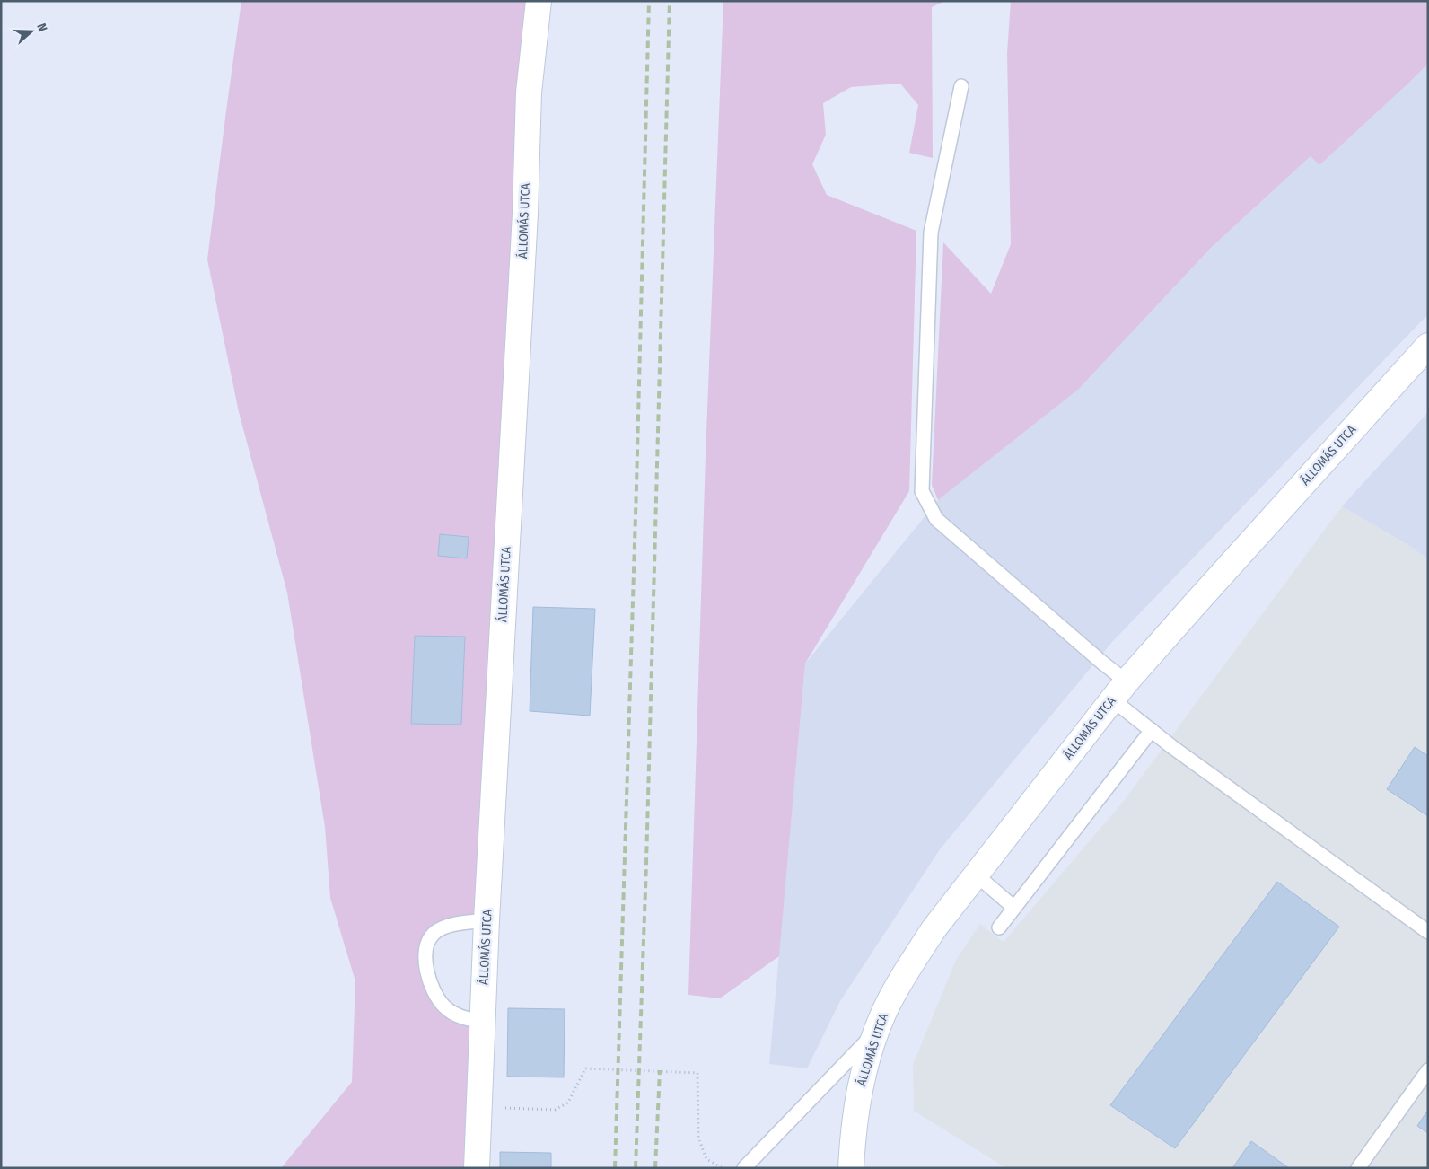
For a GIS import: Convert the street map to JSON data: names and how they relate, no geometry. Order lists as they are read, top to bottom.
{
  "streets": {
    "street": ["ÁLLOMÁS UTCA"]
  },
  "north": "right"
}
